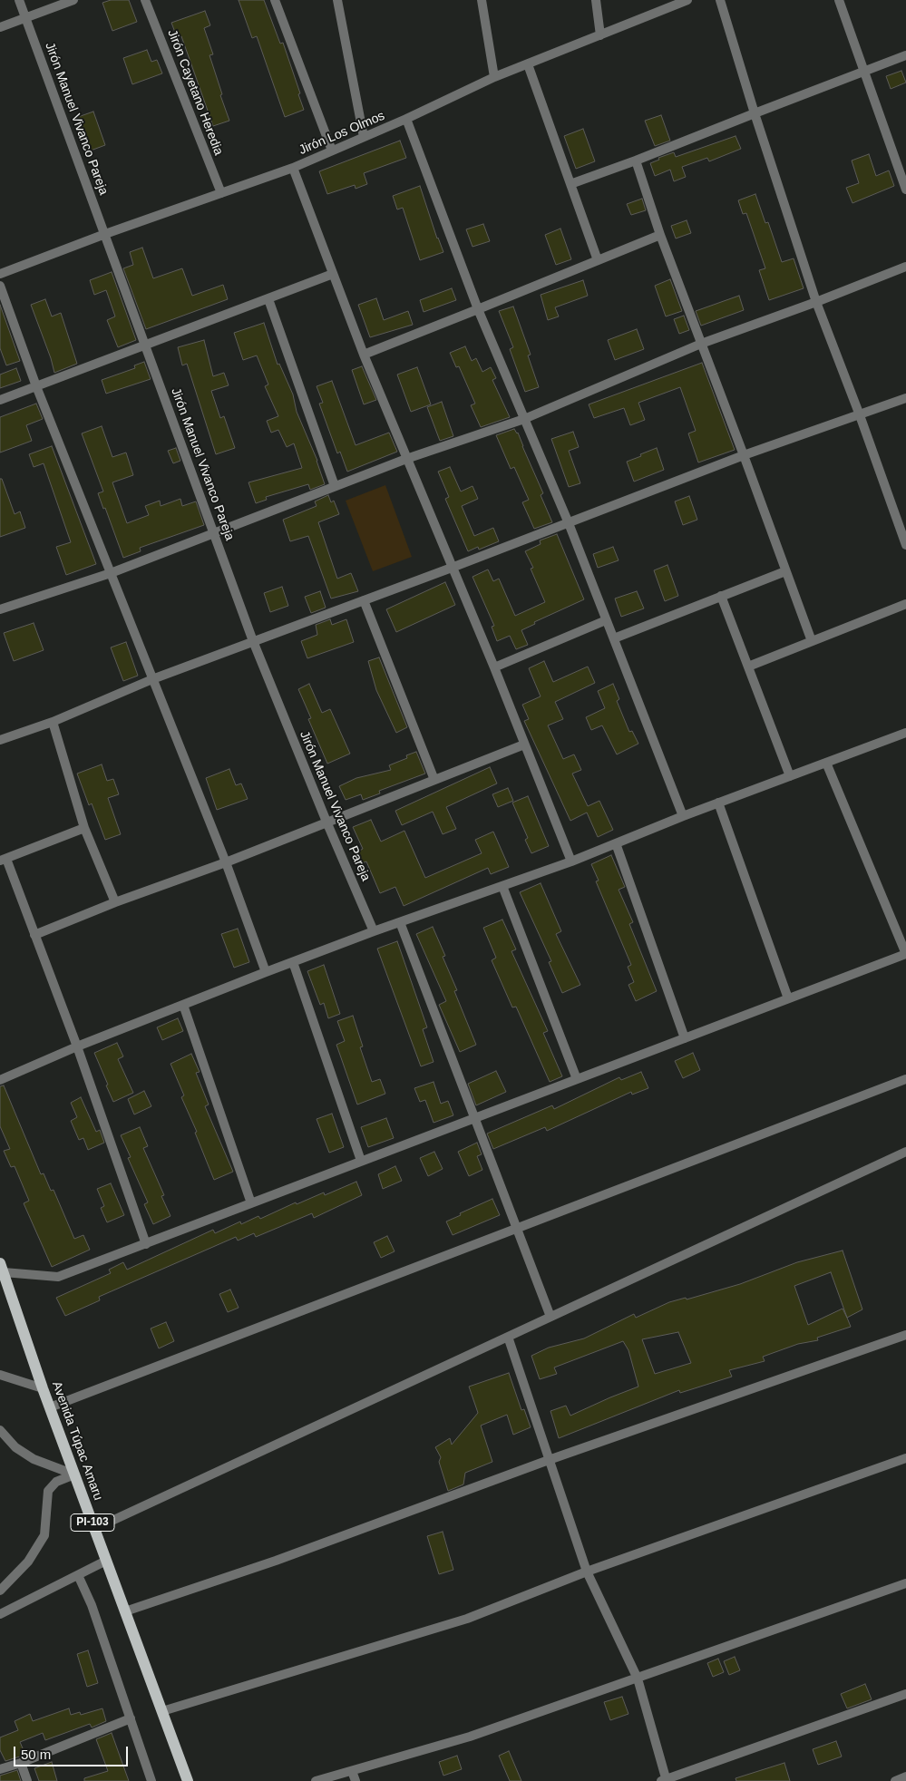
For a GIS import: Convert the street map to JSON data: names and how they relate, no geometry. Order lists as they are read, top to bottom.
{
  "streets": {
    "main road": ["Avenida Túpac Amaru", "PI-103"],
    "street": ["Jirón Cayetano Heredia", "Jirón Manuel Vivanco Pareja", "Jirón Los Olmos"]
  },
  "crossings": [
    ["Jirón Cayetano Heredia", "Jirón Los Olmos"],
    ["Jirón Manuel Vivanco Pareja", "Jirón Los Olmos"]
  ],
  "scale_bar": "50 m"
}
